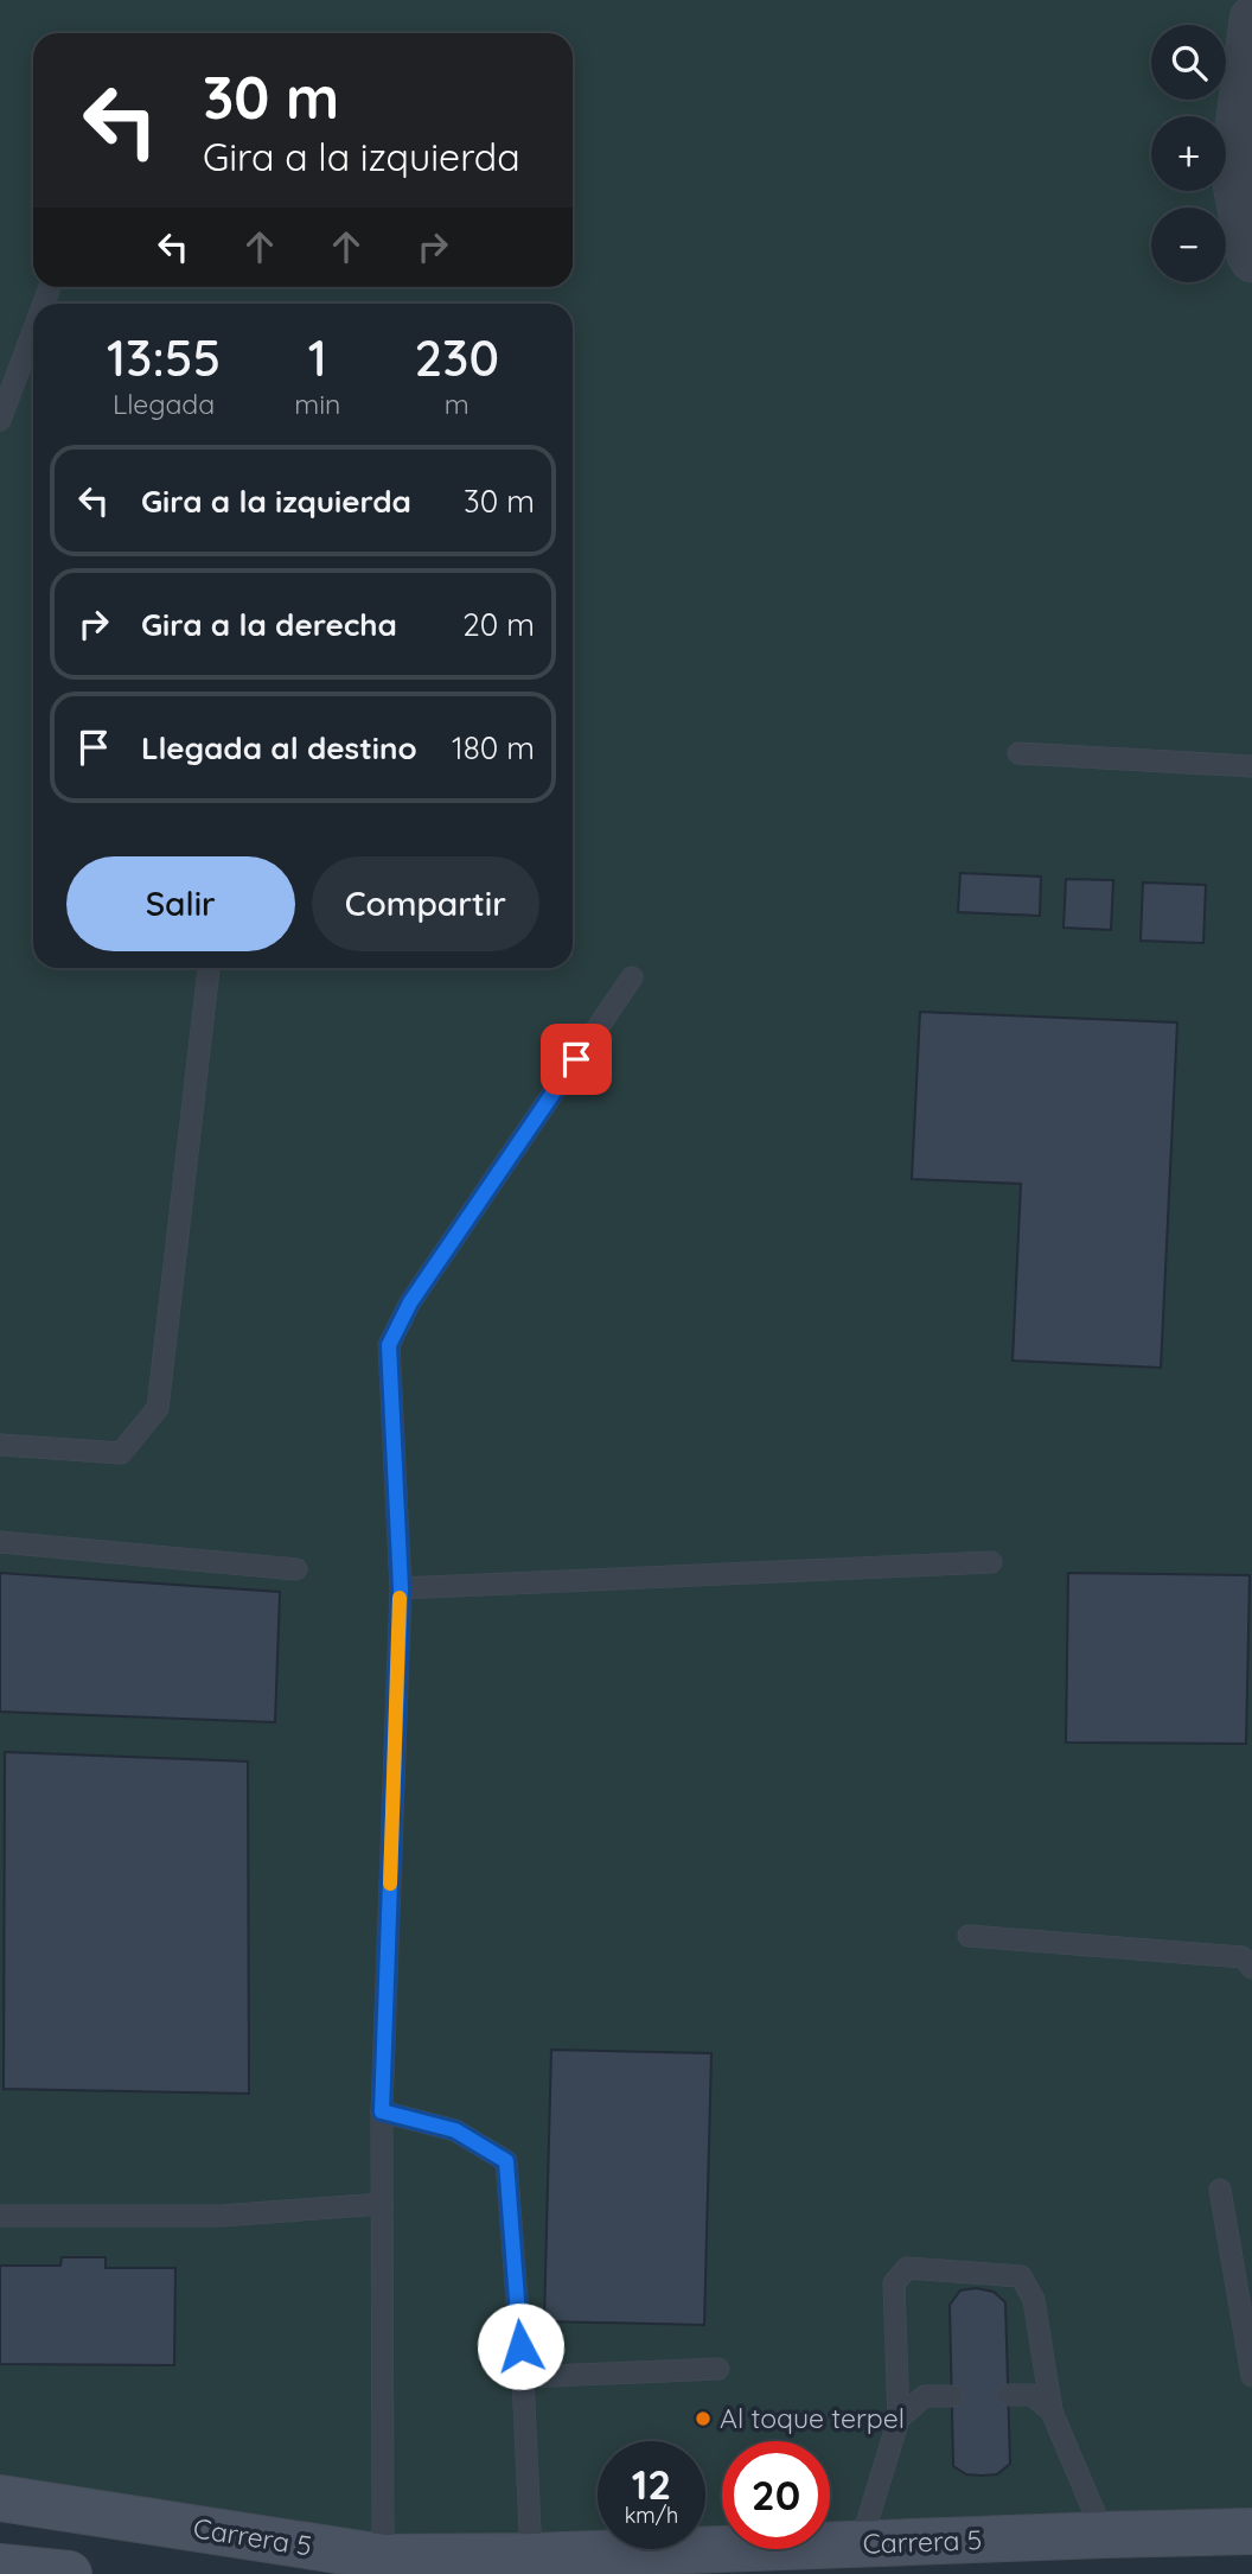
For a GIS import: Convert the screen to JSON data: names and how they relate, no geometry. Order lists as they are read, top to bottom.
{
  "streets": {
    "main road": ["Carrera 5"]
  },
  "places": ["Al toque terpel"],
  "page": {
    "map_buttons": ["+", "−"],
    "turn": ["30 m", "Gira a la izquierda"],
    "eta": [
      "13:55",
      "Llegada",
      "1",
      "min",
      "230",
      "m"
    ],
    "list": [
      {
        "name": "Gira a la izquierda",
        "value": "30 m"
      },
      {
        "name": "Gira a la derecha",
        "value": "20 m"
      },
      {
        "name": "Llegada al destino",
        "value": "180 m"
      }
    ],
    "buttons": ["Salir", "Compartir"],
    "speed": "12 km/h",
    "limit": "20"
  }
}
